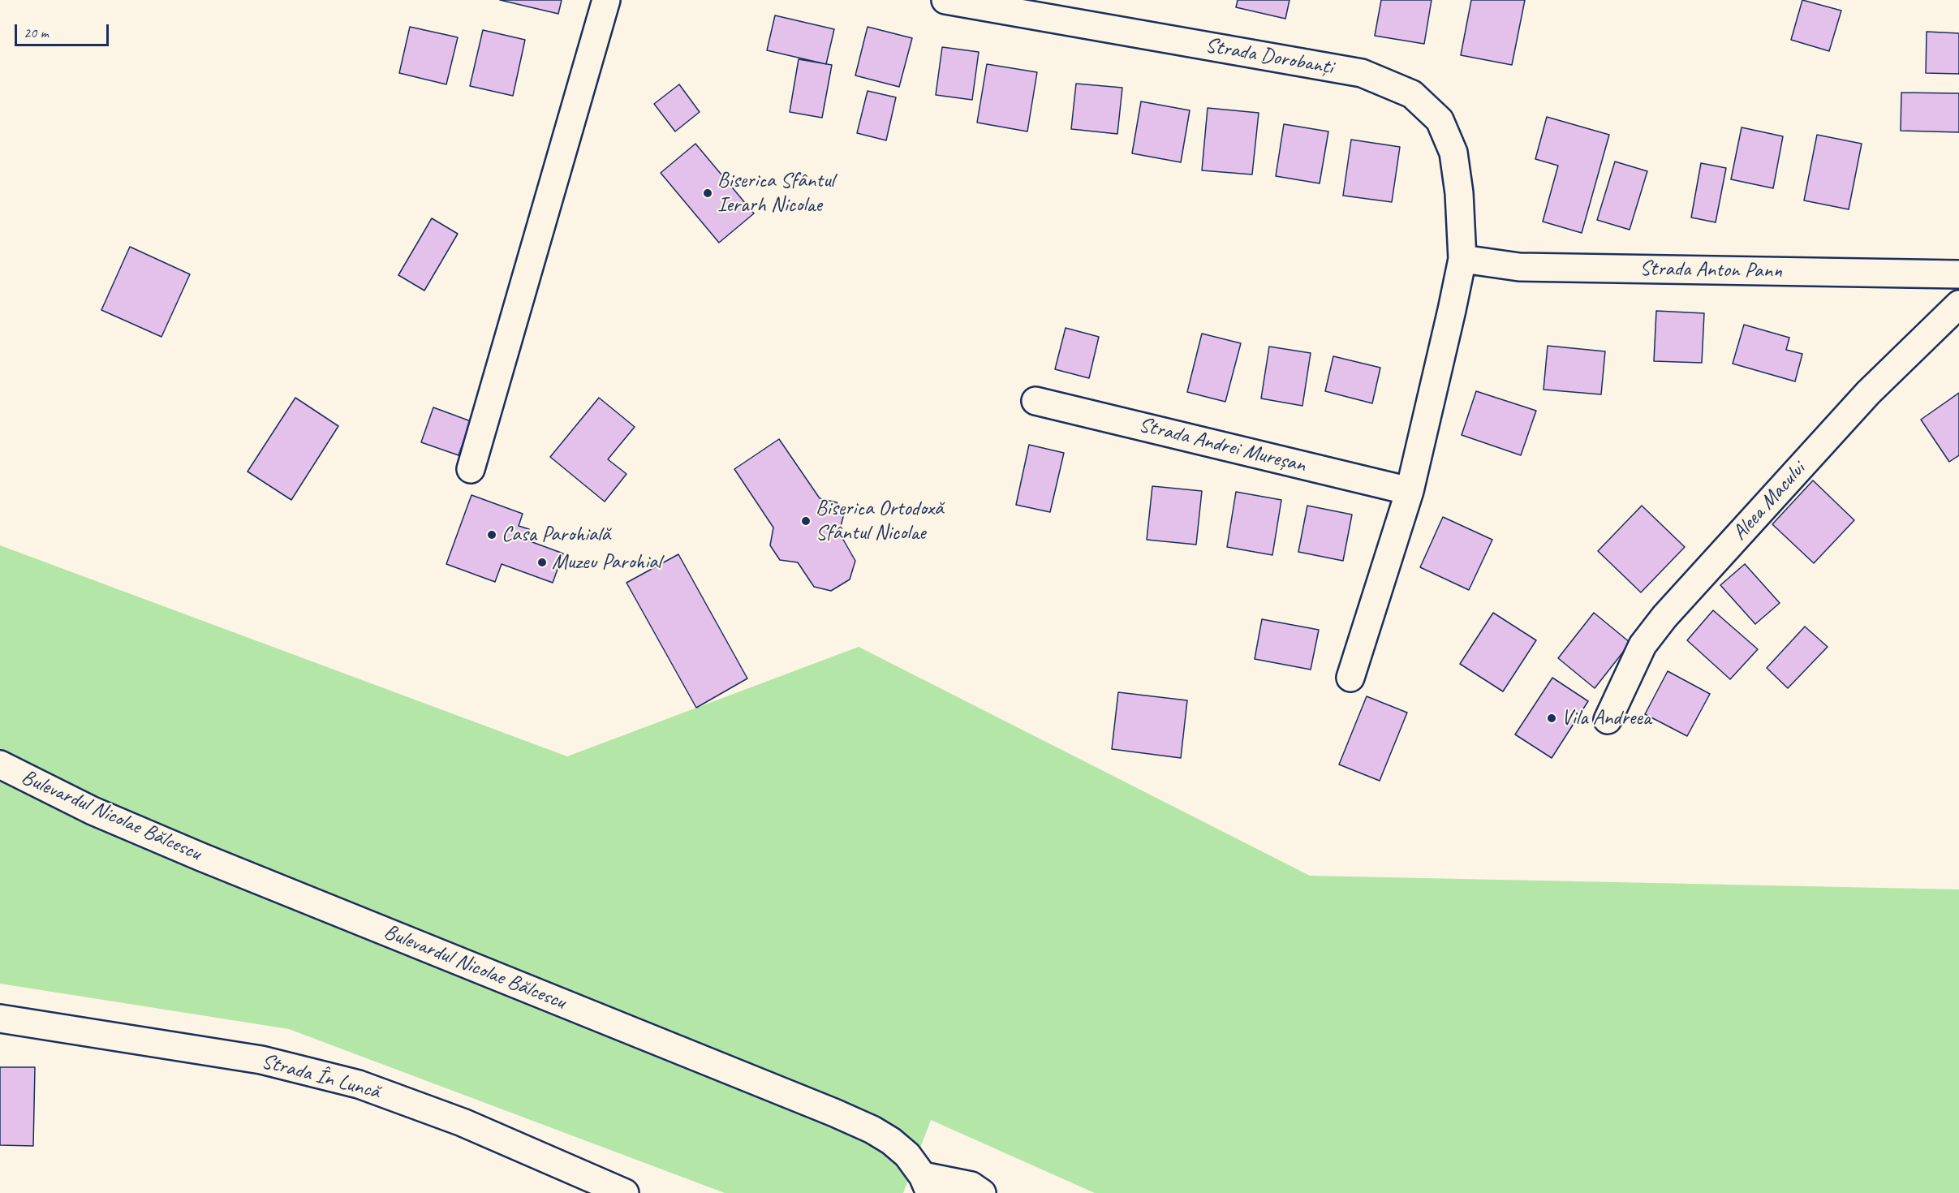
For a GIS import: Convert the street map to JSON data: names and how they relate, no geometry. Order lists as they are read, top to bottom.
{
  "streets": {
    "street": [
      "Strada Dorobanți",
      "Strada Anton Pann",
      "Strada Andrei Mureșan",
      "Aleea Macului",
      "Bulevardul Nicolae Bălcescu",
      "Strada În Luncă"
    ]
  },
  "crossings": [
    ["Strada Dorobanți", "Strada Anton Pann"]
  ],
  "places": [
    "Biserica Sfântul Ierarh Nicolae",
    "Biserica Ortodoxă Sfântul Nicolae",
    "Casa Parohială",
    "Muzeu Parohial",
    "Vila Andreea"
  ],
  "scale_bar": "20 m"
}
